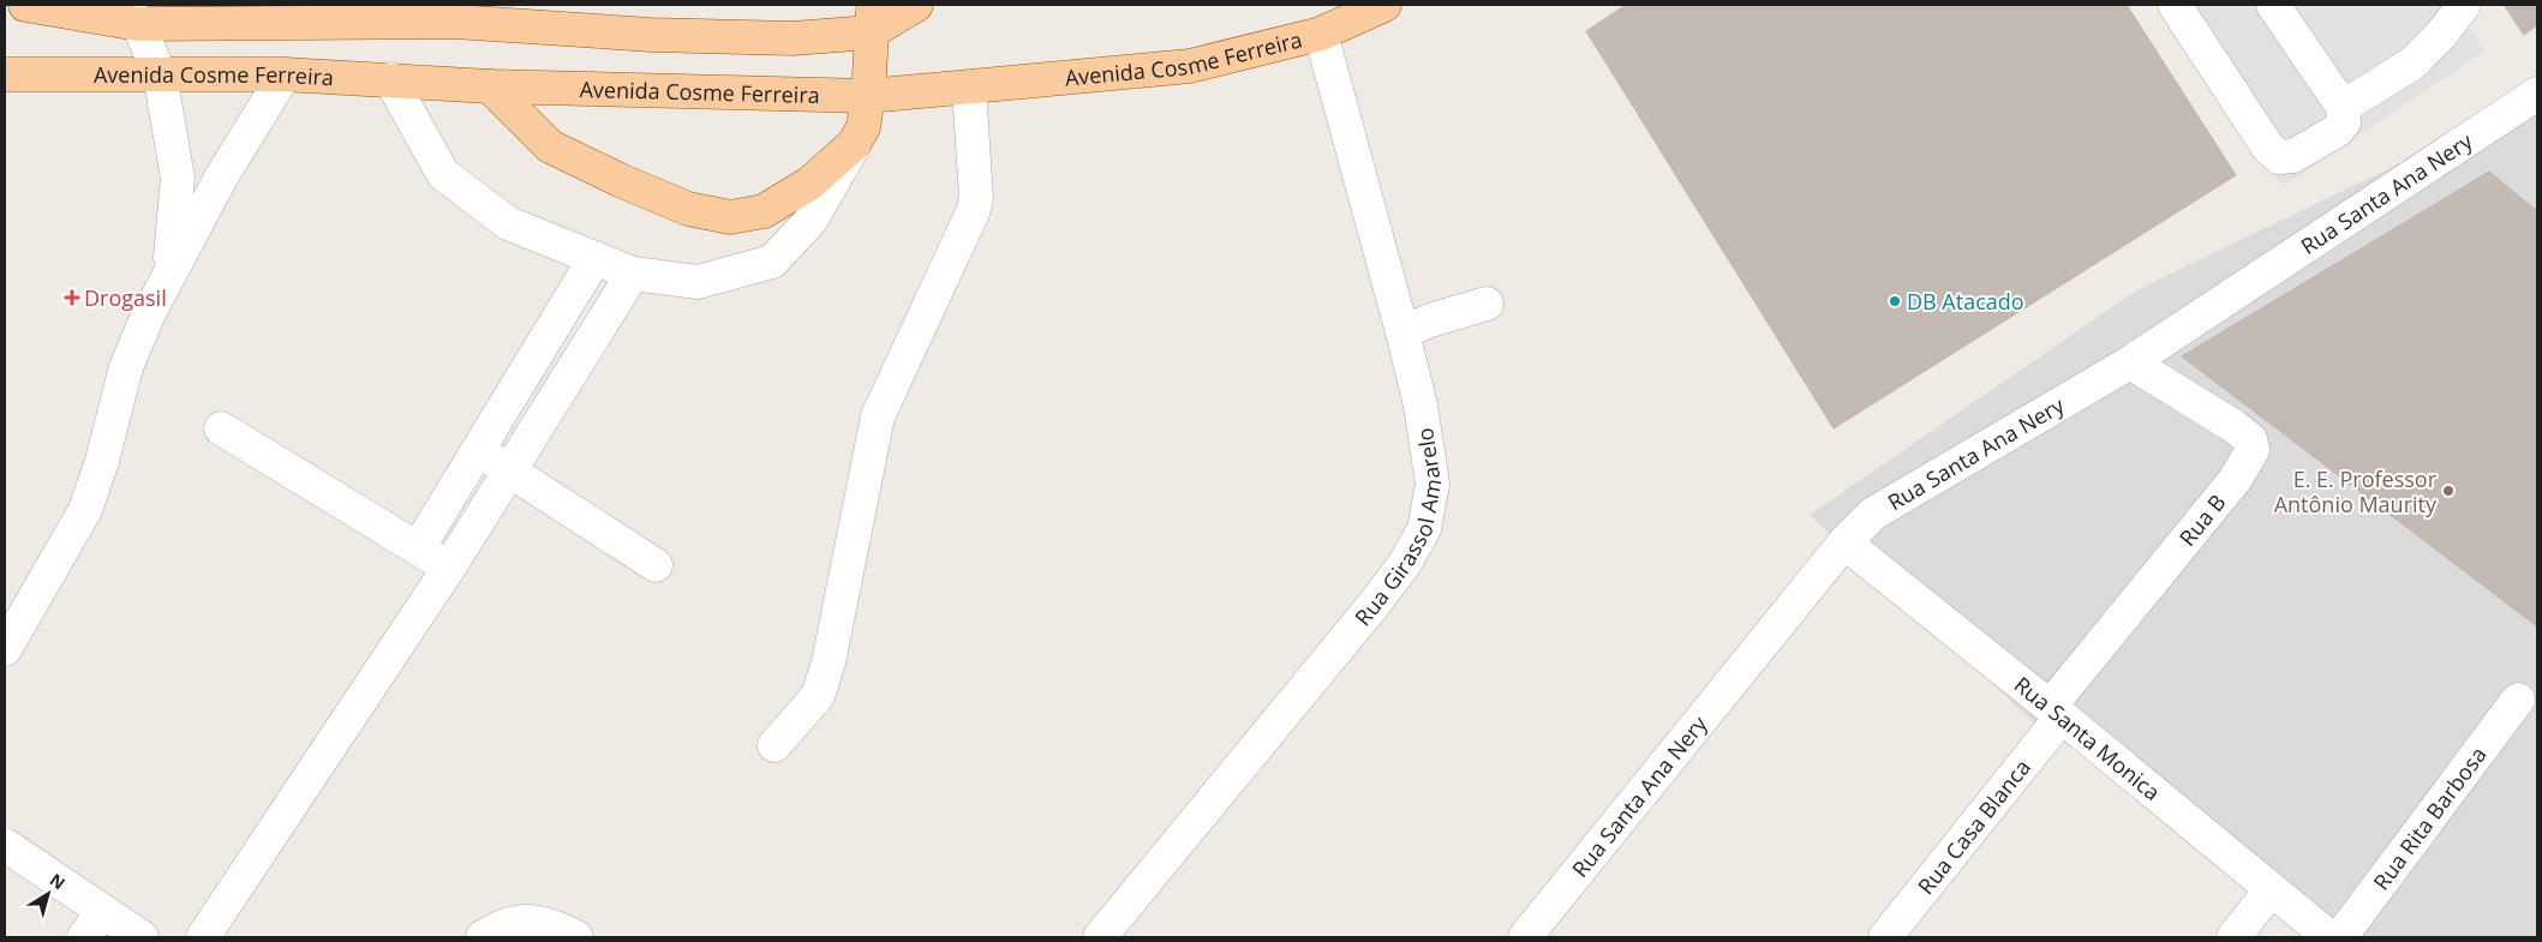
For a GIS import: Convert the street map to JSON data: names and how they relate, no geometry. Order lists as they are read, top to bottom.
{
  "streets": {
    "main road": ["Avenida Cosme Ferreira"],
    "street": [
      "Rua Santa Ana Nery",
      "Rua B",
      "Rua Girassol Amarelo",
      "Rua Santa Monica",
      "Rua Rita Barbosa",
      "Rua Casa Blanca"
    ]
  },
  "crossings": [
    ["Avenida Cosme Ferreira", "Rua Girassol Amarelo"],
    ["Rua Santa Ana Nery", "Rua B"],
    ["Rua Santa Ana Nery", "Rua Santa Monica"],
    ["Rua B", "Rua Santa Monica"],
    ["Rua B", "Rua Casa Blanca"],
    ["Rua Santa Monica", "Rua Casa Blanca"]
  ],
  "places": {
    "health": ["Drogasil"],
    "other": ["DB Atacado", "E. E. Professor Antônio Maurity"]
  },
  "north": "top right"
}
